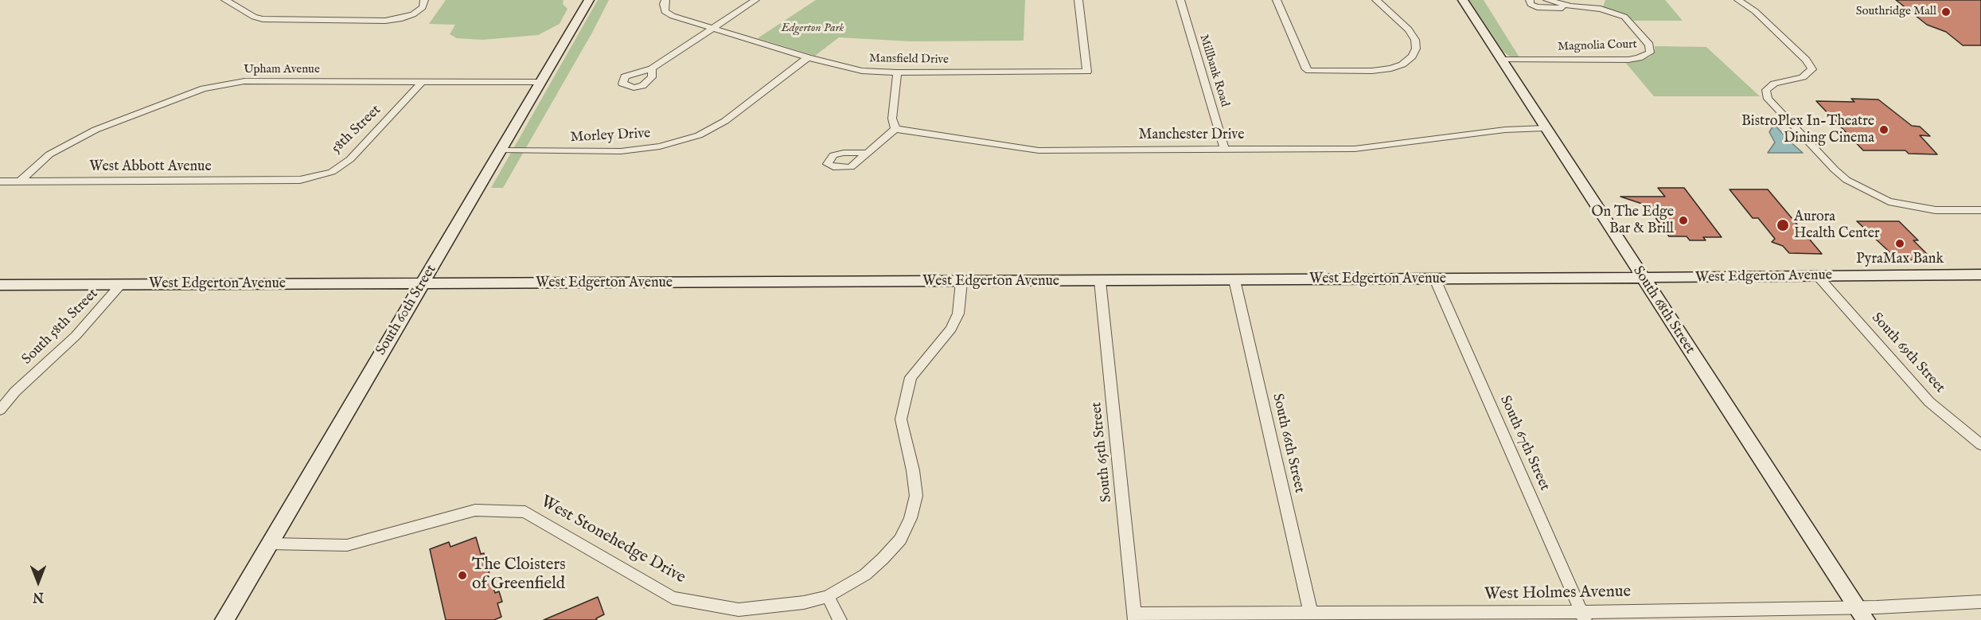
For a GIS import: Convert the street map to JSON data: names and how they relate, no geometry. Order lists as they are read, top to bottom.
{
  "streets": {
    "street": [
      "Magnolia Court",
      "Mansfield Drive",
      "Upham Avenue",
      "Millbank Road",
      "58th Street",
      "Manchester Drive",
      "Morley Drive",
      "West Abbott Avenue",
      "West Edgerton Avenue",
      "South 60th Street",
      "South 68th Street",
      "South 58th Street",
      "South 69th Street",
      "South 66th Street",
      "South 67th Street",
      "South 65th Street",
      "West Stonehedge Drive",
      "West Holmes Avenue"
    ]
  },
  "crossings": [
    ["Magnolia Court", "South 68th Street"],
    ["Mansfield Drive", "Morley Drive"],
    ["Upham Avenue", "58th Street"],
    ["Upham Avenue", "West Abbott Avenue"],
    ["Upham Avenue", "South 60th Street"],
    ["Millbank Road", "Manchester Drive"],
    ["58th Street", "West Abbott Avenue"],
    ["Manchester Drive", "South 68th Street"],
    ["Morley Drive", "South 60th Street"],
    ["West Edgerton Avenue", "South 60th Street"],
    ["West Edgerton Avenue", "South 68th Street"],
    ["West Edgerton Avenue", "South 58th Street"],
    ["West Edgerton Avenue", "South 69th Street"],
    ["West Edgerton Avenue", "South 66th Street"],
    ["West Edgerton Avenue", "South 67th Street"],
    ["West Edgerton Avenue", "South 65th Street"],
    ["West Edgerton Avenue", "West Stonehedge Drive"],
    ["South 60th Street", "West Stonehedge Drive"],
    ["South 68th Street", "West Holmes Avenue"],
    ["South 66th Street", "West Holmes Avenue"],
    ["South 67th Street", "West Holmes Avenue"],
    ["South 65th Street", "West Holmes Avenue"]
  ],
  "parks": ["Edgerton Park"],
  "places": [
    "Southridge Mall",
    "BistroPlex In-Theatre Dining Cinema",
    "On The Edge Bar & Brill",
    "Aurora Health Center",
    "PyraMax Bank",
    "The Cloisters of Greenfield"
  ],
  "north": "bottom"
}
